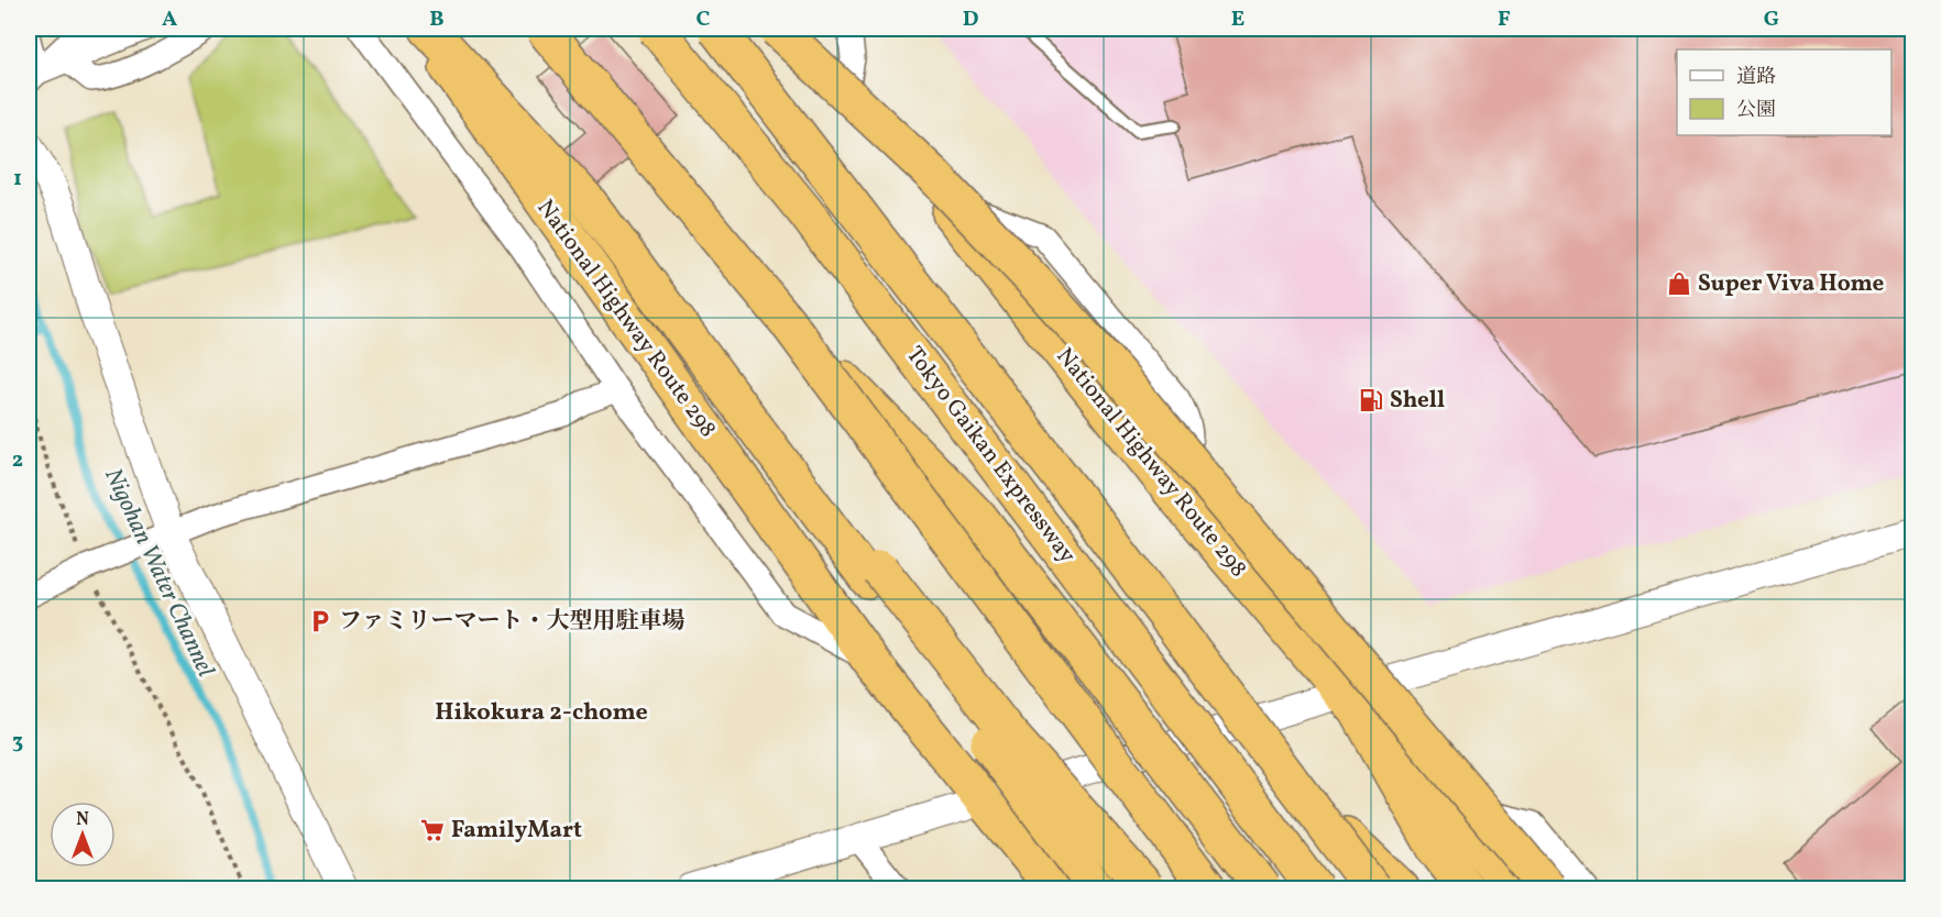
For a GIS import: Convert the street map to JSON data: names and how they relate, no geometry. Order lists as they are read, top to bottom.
{
  "streets": {
    "highway": ["National Highway Route 298", "Tokyo Gaikan Expressway"]
  },
  "districts": ["Hikokura 2-chome"],
  "water": ["Nigohan Water Channel"],
  "places": {
    "shop": ["Super Viva Home"],
    "fuel station": ["Shell"],
    "parking": ["ファミリーマート・大型用駐車場"],
    "supermarket": ["FamilyMart"]
  },
  "legend": ["道路", "公園"],
  "north": "top",
  "grid": {
    "columns": [
      "A",
      "B",
      "C",
      "D",
      "E",
      "F",
      "G"
    ],
    "rows": ["1", "2", "3"]
  }
}
